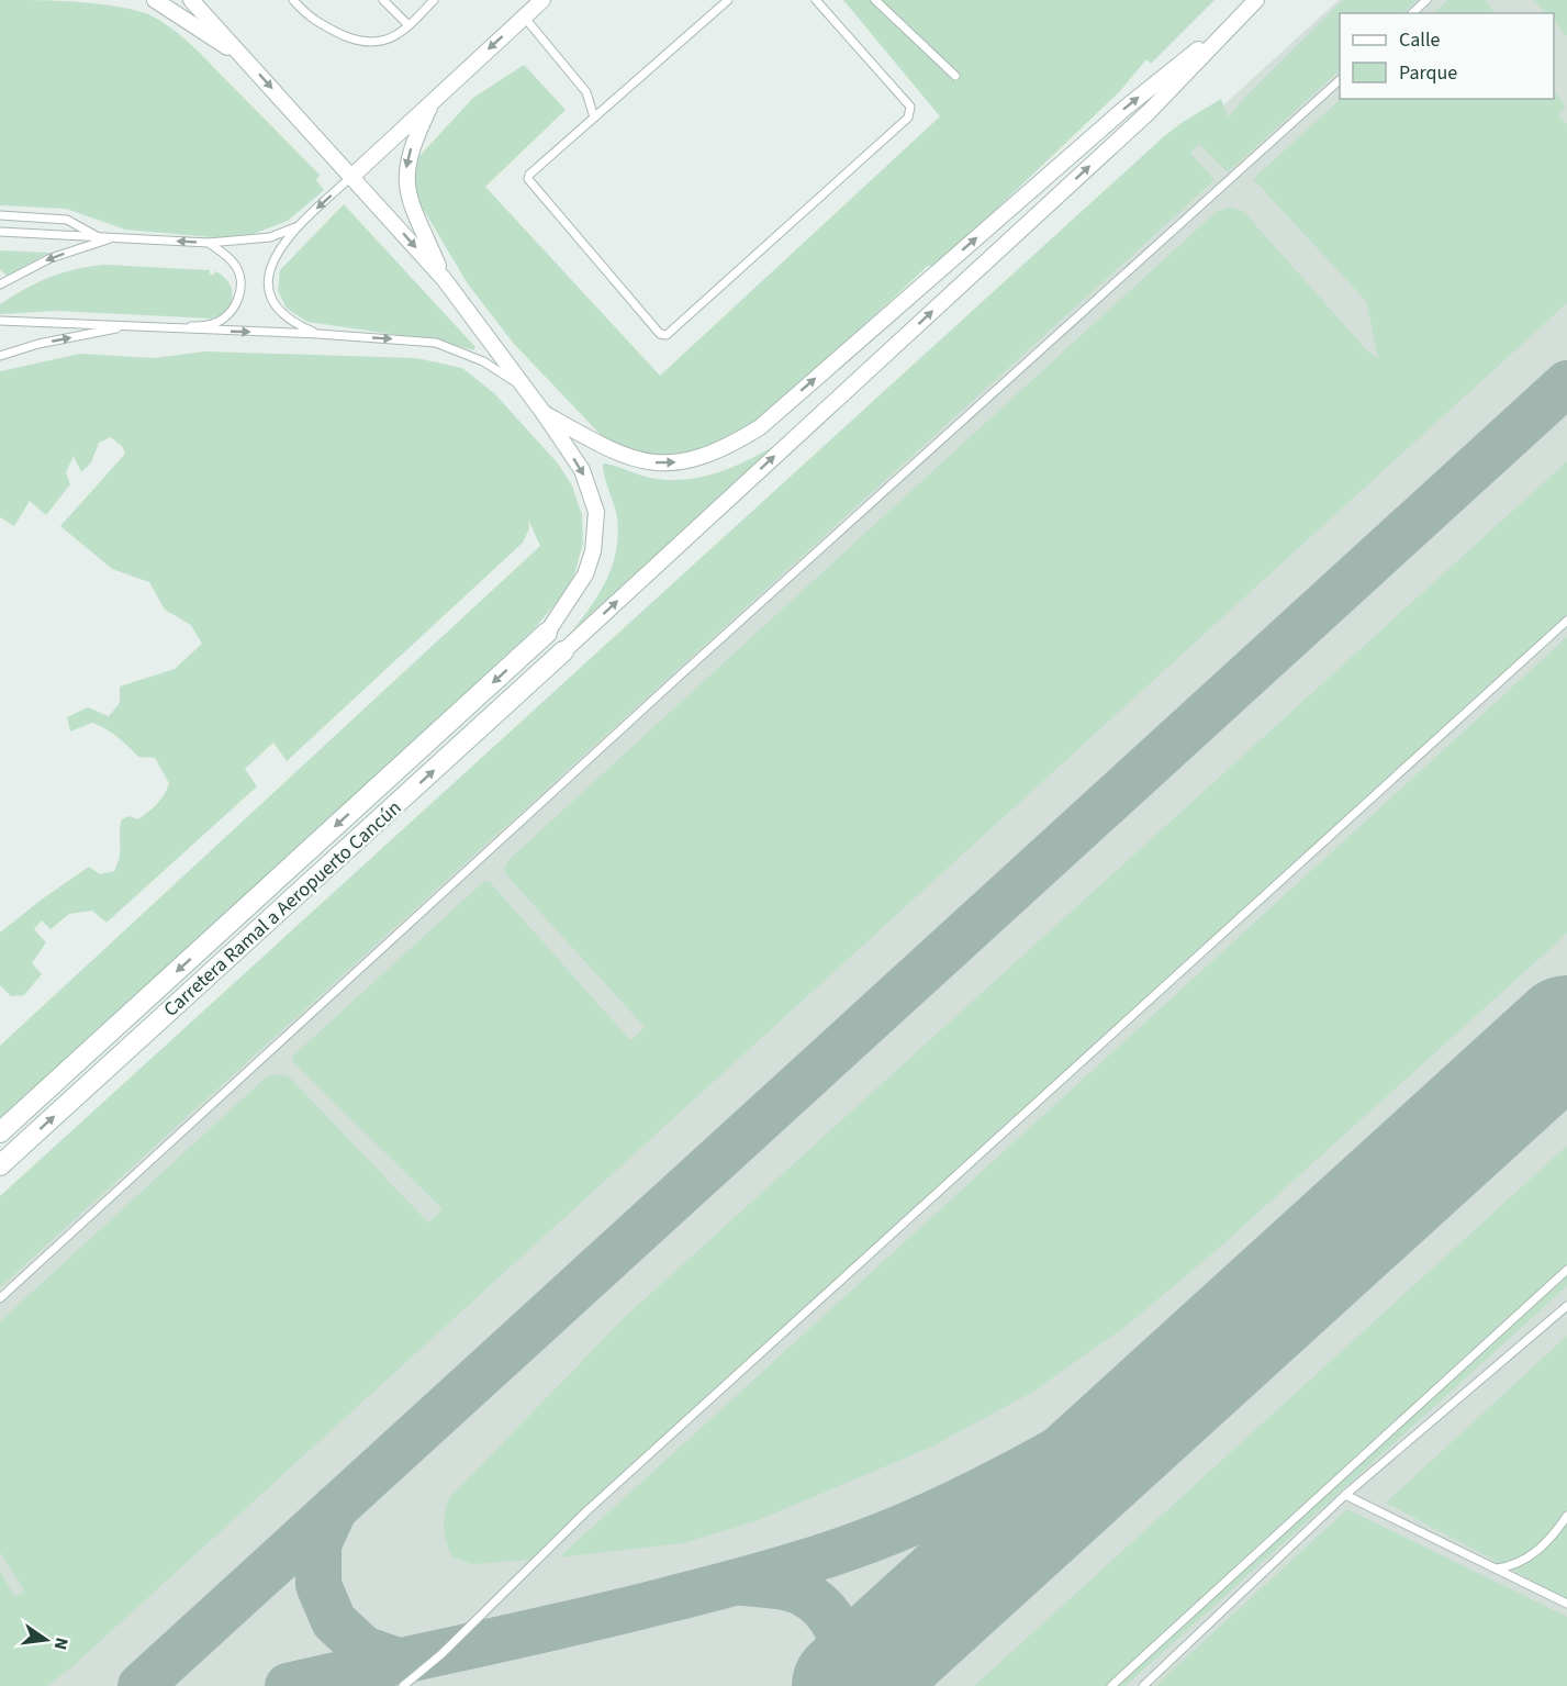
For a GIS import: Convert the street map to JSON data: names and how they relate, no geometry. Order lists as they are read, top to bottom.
{
  "streets": {
    "main road": ["Carretera Ramal a Aeropuerto Cancún"]
  },
  "legend": ["Calle", "Parque"],
  "north": "right"
}
